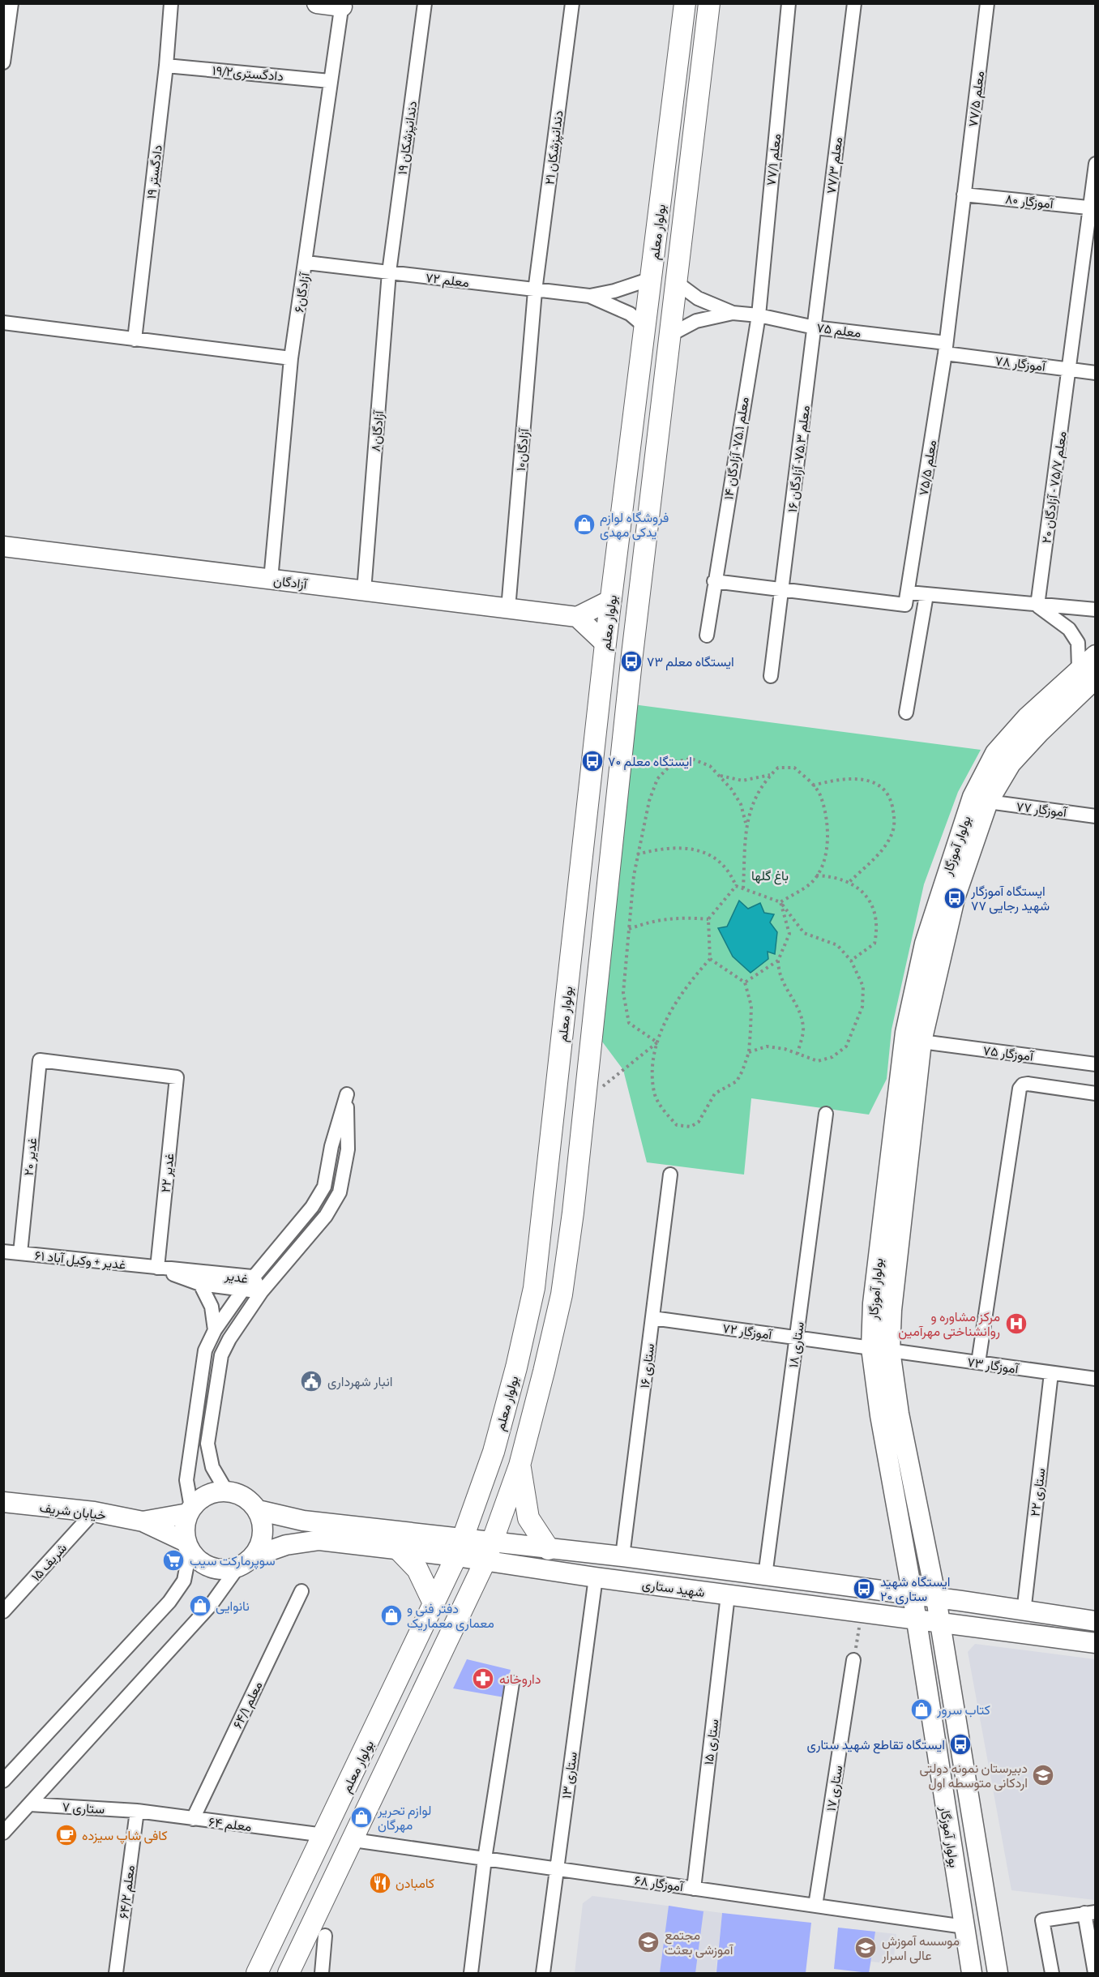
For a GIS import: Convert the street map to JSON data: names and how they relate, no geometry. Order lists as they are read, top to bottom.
{
  "streets": {
    "main road": [
      "بولوار معلم",
      "آزادگان",
      "بولوار آموزگار",
      "خیابان شریف",
      "شهید ستاری"
    ],
    "street": [
      "دادگستری۱۹/۲",
      "معلم ۷۷/۵",
      "دندانپزشکان ۱۹",
      "دندانپزشکان ۲۱",
      "معلم ۷۷/۱",
      "معلم ۷۷/۳",
      "دادگستر ۱۹",
      "آموزگار ۸۰",
      "معلم ۷۲",
      "آزادگان۶",
      "معلم ۷۵",
      "آموزگار ۷۸",
      "آزادگان۸",
      "معلم ۷۵.۱- آزادگان ۱۴",
      "آزادگان۱۰",
      "معلم ۷۵.۳- آزادگان ۱۶",
      "معلم ۷۵/۵",
      "معلم ۷۵/۷ - آزادگان ۲۰",
      "۷۷ آموزگار",
      "آموزگار ۷۵",
      "غدیر ۲۰",
      "غدیر ۲۲",
      "غدیر + وکیل آباد ۶۱",
      "غدیر",
      "۷۲ آموزگار",
      "ستاری ۱۸",
      "۷۳ آموزگار",
      "ستاری ۱۶",
      "ستاری ۲۲",
      "شریف ۱۵",
      "معلم ۶۴/۱",
      "ستاری ۱۵",
      "ستاری ۱۳",
      "ستاری ۱۷",
      "ستاری ۷",
      "معلم ۶۴",
      "آموزگار ۶۸",
      "معلم ۶۴/۲"
    ]
  },
  "crossings": [
    ["دادگستری۱۹/۲", "دادگستر ۱۹"],
    ["دادگستری۱۹/۲", "آزادگان۶"],
    ["معلم ۷۷/۵", "آموزگار ۸۰"],
    ["معلم ۷۷/۵", "معلم ۷۵"],
    ["معلم ۷۷/۵", "آموزگار ۷۸"],
    ["معلم ۷۷/۵", "معلم ۷۵/۵"],
    ["دندانپزشکان ۱۹", "معلم ۷۲"],
    ["دندانپزشکان ۱۹", "آزادگان۸"],
    ["دندانپزشکان ۲۱", "معلم ۷۲"],
    ["دندانپزشکان ۲۱", "آزادگان۱۰"],
    ["معلم ۷۷/۱", "معلم ۷۵"],
    ["معلم ۷۷/۱", "معلم ۷۵.۱- آزادگان ۱۴"],
    ["معلم ۷۷/۳", "معلم ۷۵"],
    ["معلم ۷۷/۳", "معلم ۷۵.۳- آزادگان ۱۶"],
    ["آموزگار ۸۰", "معلم ۷۵/۷ - آزادگان ۲۰"],
    ["بولوار معلم", "شهید ستاری"],
    ["بولوار معلم", "معلم ۶۴"],
    ["بولوار معلم", "آموزگار ۶۸"],
    ["معلم ۷۲", "آزادگان۶"],
    ["معلم ۷۲", "آزادگان۸"],
    ["معلم ۷۲", "آزادگان۱۰"],
    ["آزادگان۶", "آزادگان"],
    ["معلم ۷۵", "آموزگار ۷۸"],
    ["معلم ۷۵", "معلم ۷۵.۱- آزادگان ۱۴"],
    ["معلم ۷۵", "معلم ۷۵.۳- آزادگان ۱۶"],
    ["معلم ۷۵", "معلم ۷۵/۵"],
    ["آموزگار ۷۸", "معلم ۷۵/۵"],
    ["آموزگار ۷۸", "معلم ۷۵/۷ - آزادگان ۲۰"],
    ["آزادگان۸", "آزادگان"],
    ["آزادگان۱۰", "آزادگان"],
    ["۷۷ آموزگار", "بولوار آموزگار"],
    ["بولوار آموزگار", "آموزگار ۷۵"],
    ["بولوار آموزگار", "۷۲ آموزگار"],
    ["بولوار آموزگار", "۷۳ آموزگار"],
    ["بولوار آموزگار", "شهید ستاری"],
    ["بولوار آموزگار", "آموزگار ۶۸"],
    ["غدیر ۲۰", "غدیر ۲۲"],
    ["غدیر ۲۰", "غدیر + وکیل آباد ۶۱"],
    ["غدیر ۲۲", "غدیر + وکیل آباد ۶۱"],
    ["غدیر ۲۲", "غدیر"],
    ["غدیر + وکیل آباد ۶۱", "غدیر"],
    ["۷۲ آموزگار", "ستاری ۱۸"],
    ["۷۲ آموزگار", "۷۳ آموزگار"],
    ["۷۲ آموزگار", "ستاری ۱۶"],
    ["ستاری ۱۸", "شهید ستاری"],
    ["۷۳ آموزگار", "ستاری ۲۲"],
    ["ستاری ۱۶", "شهید ستاری"],
    ["ستاری ۲۲", "شهید ستاری"],
    ["خیابان شریف", "شریف ۱۵"],
    ["خیابان شریف", "شهید ستاری"],
    ["شهید ستاری", "ستاری ۱۵"],
    ["شهید ستاری", "ستاری ۱۳"],
    ["معلم ۶۴/۱", "معلم ۶۴"],
    ["ستاری ۱۵", "آموزگار ۶۸"],
    ["ستاری ۱۳", "آموزگار ۶۸"],
    ["ستاری ۱۷", "آموزگار ۶۸"],
    ["ستاری ۷", "معلم ۶۴"],
    ["ستاری ۷", "معلم ۶۴/۲"],
    ["معلم ۶۴", "معلم ۶۴/۲"]
  ],
  "parks": ["باغ گلها"],
  "places": {
    "shop": [
      "فروشگاه لوازم یدکی مهدی",
      "نانوایی",
      "دفتر فنی و معماری معماریک",
      "کتاب سرور",
      "لوازم تحریر مهرگان"
    ],
    "bus stop": [
      "ایستگاه معلم ۷۳",
      "ایستگاه معلم ۷۰",
      "ایستگاه آموزگار شهید رجایی ۷۷",
      "ایستگاه شهید ستاری ۲۰",
      "ایستگاه تقاطع شهید ستاری"
    ],
    "hospital": ["مرکز مشاوره و روانشناختی مهرآمین"],
    "public building": ["انبار شهرداری"],
    "supermarket": ["سوپرمارکت سیب"],
    "pharmacy": ["داروخانه"],
    "school or university": ["دبیرستان نمونه دولتی اردکانی متوسطه اول", "مجتمع آموزشی بعثت", "موسسه آموزش عالی اسرار"],
    "cafe": ["کافی شاپ سیزده"],
    "restaurant": ["کامبادن"]
  }
}
